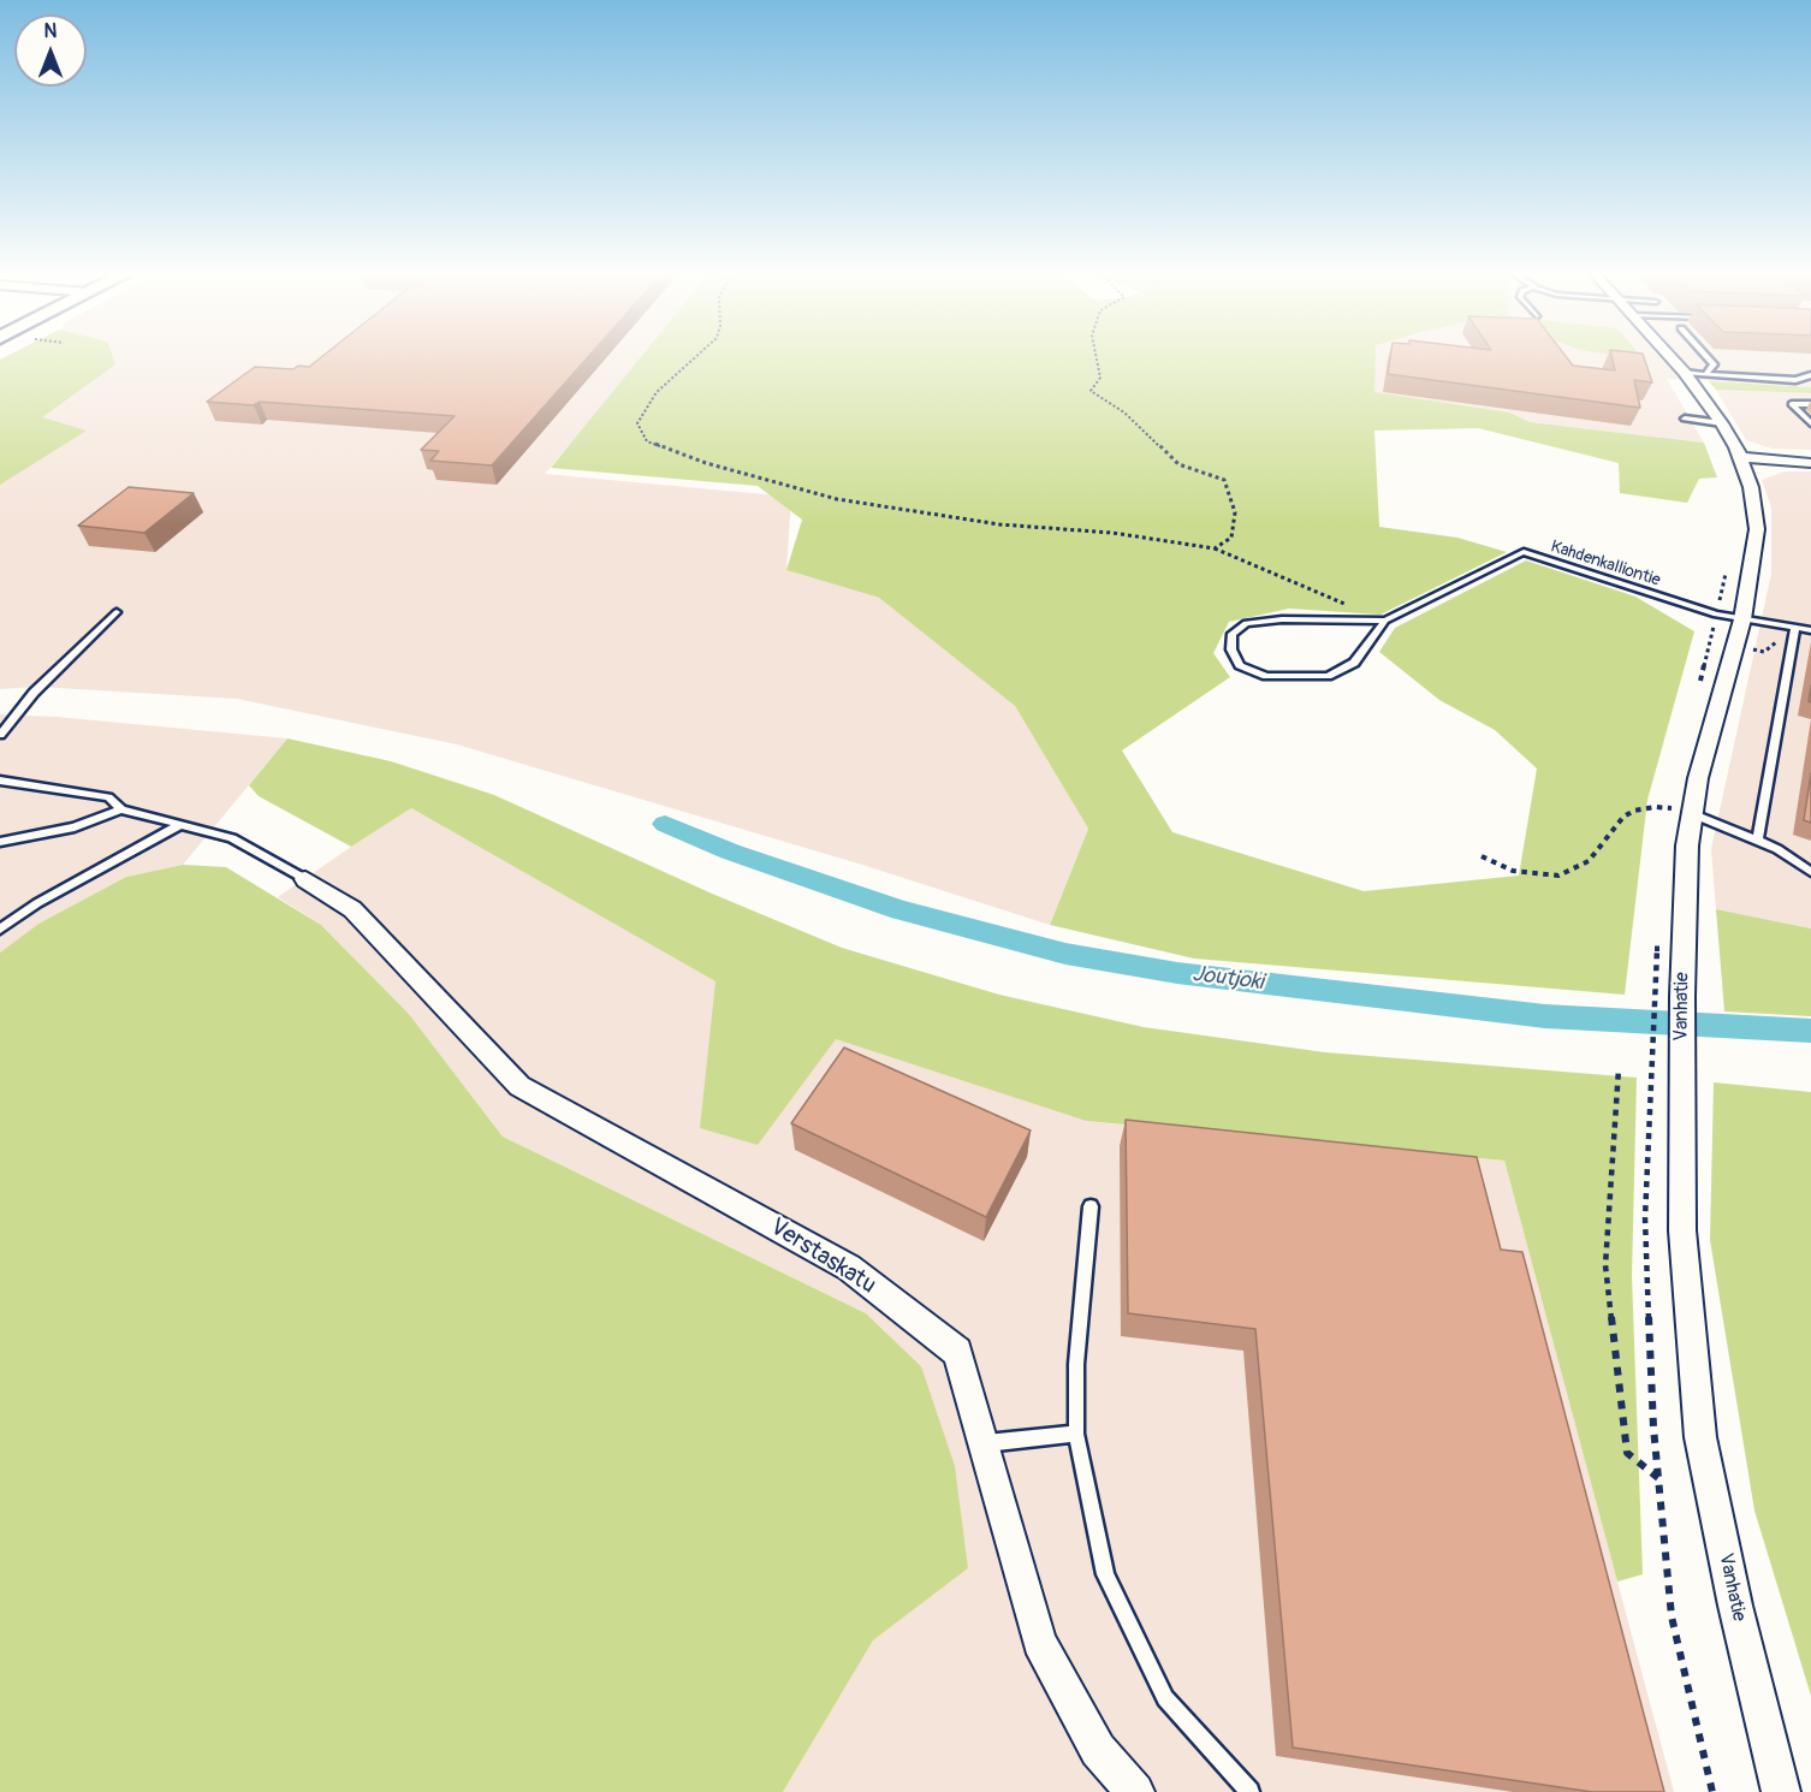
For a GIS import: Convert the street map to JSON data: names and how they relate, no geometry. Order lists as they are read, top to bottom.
{
  "streets": {
    "street": ["Vanhatie", "Verstaskatu"],
    "lane": ["Kahdenkalliontie"]
  },
  "crossings": [
    ["Kahdenkalliontie", "Vanhatie"]
  ],
  "water": ["Joutjoki"],
  "north": "top"
}
